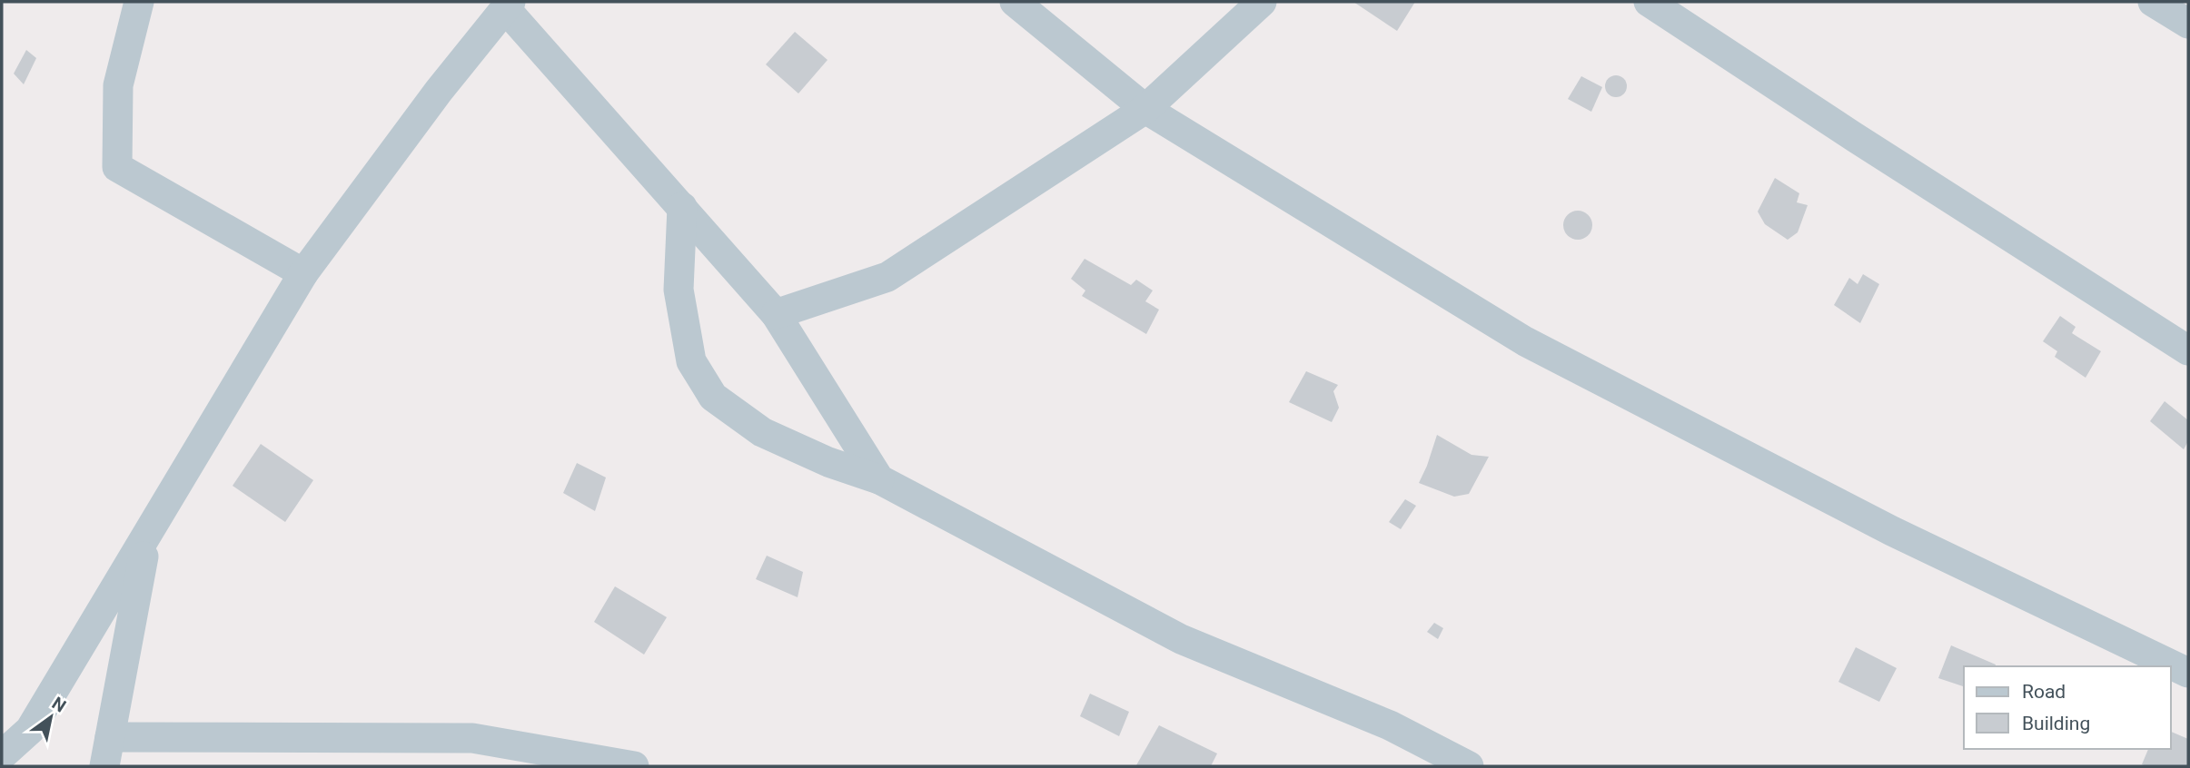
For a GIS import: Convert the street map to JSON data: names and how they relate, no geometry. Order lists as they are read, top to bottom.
{
  "legend": ["Road", "Building"],
  "north": "top right"
}
